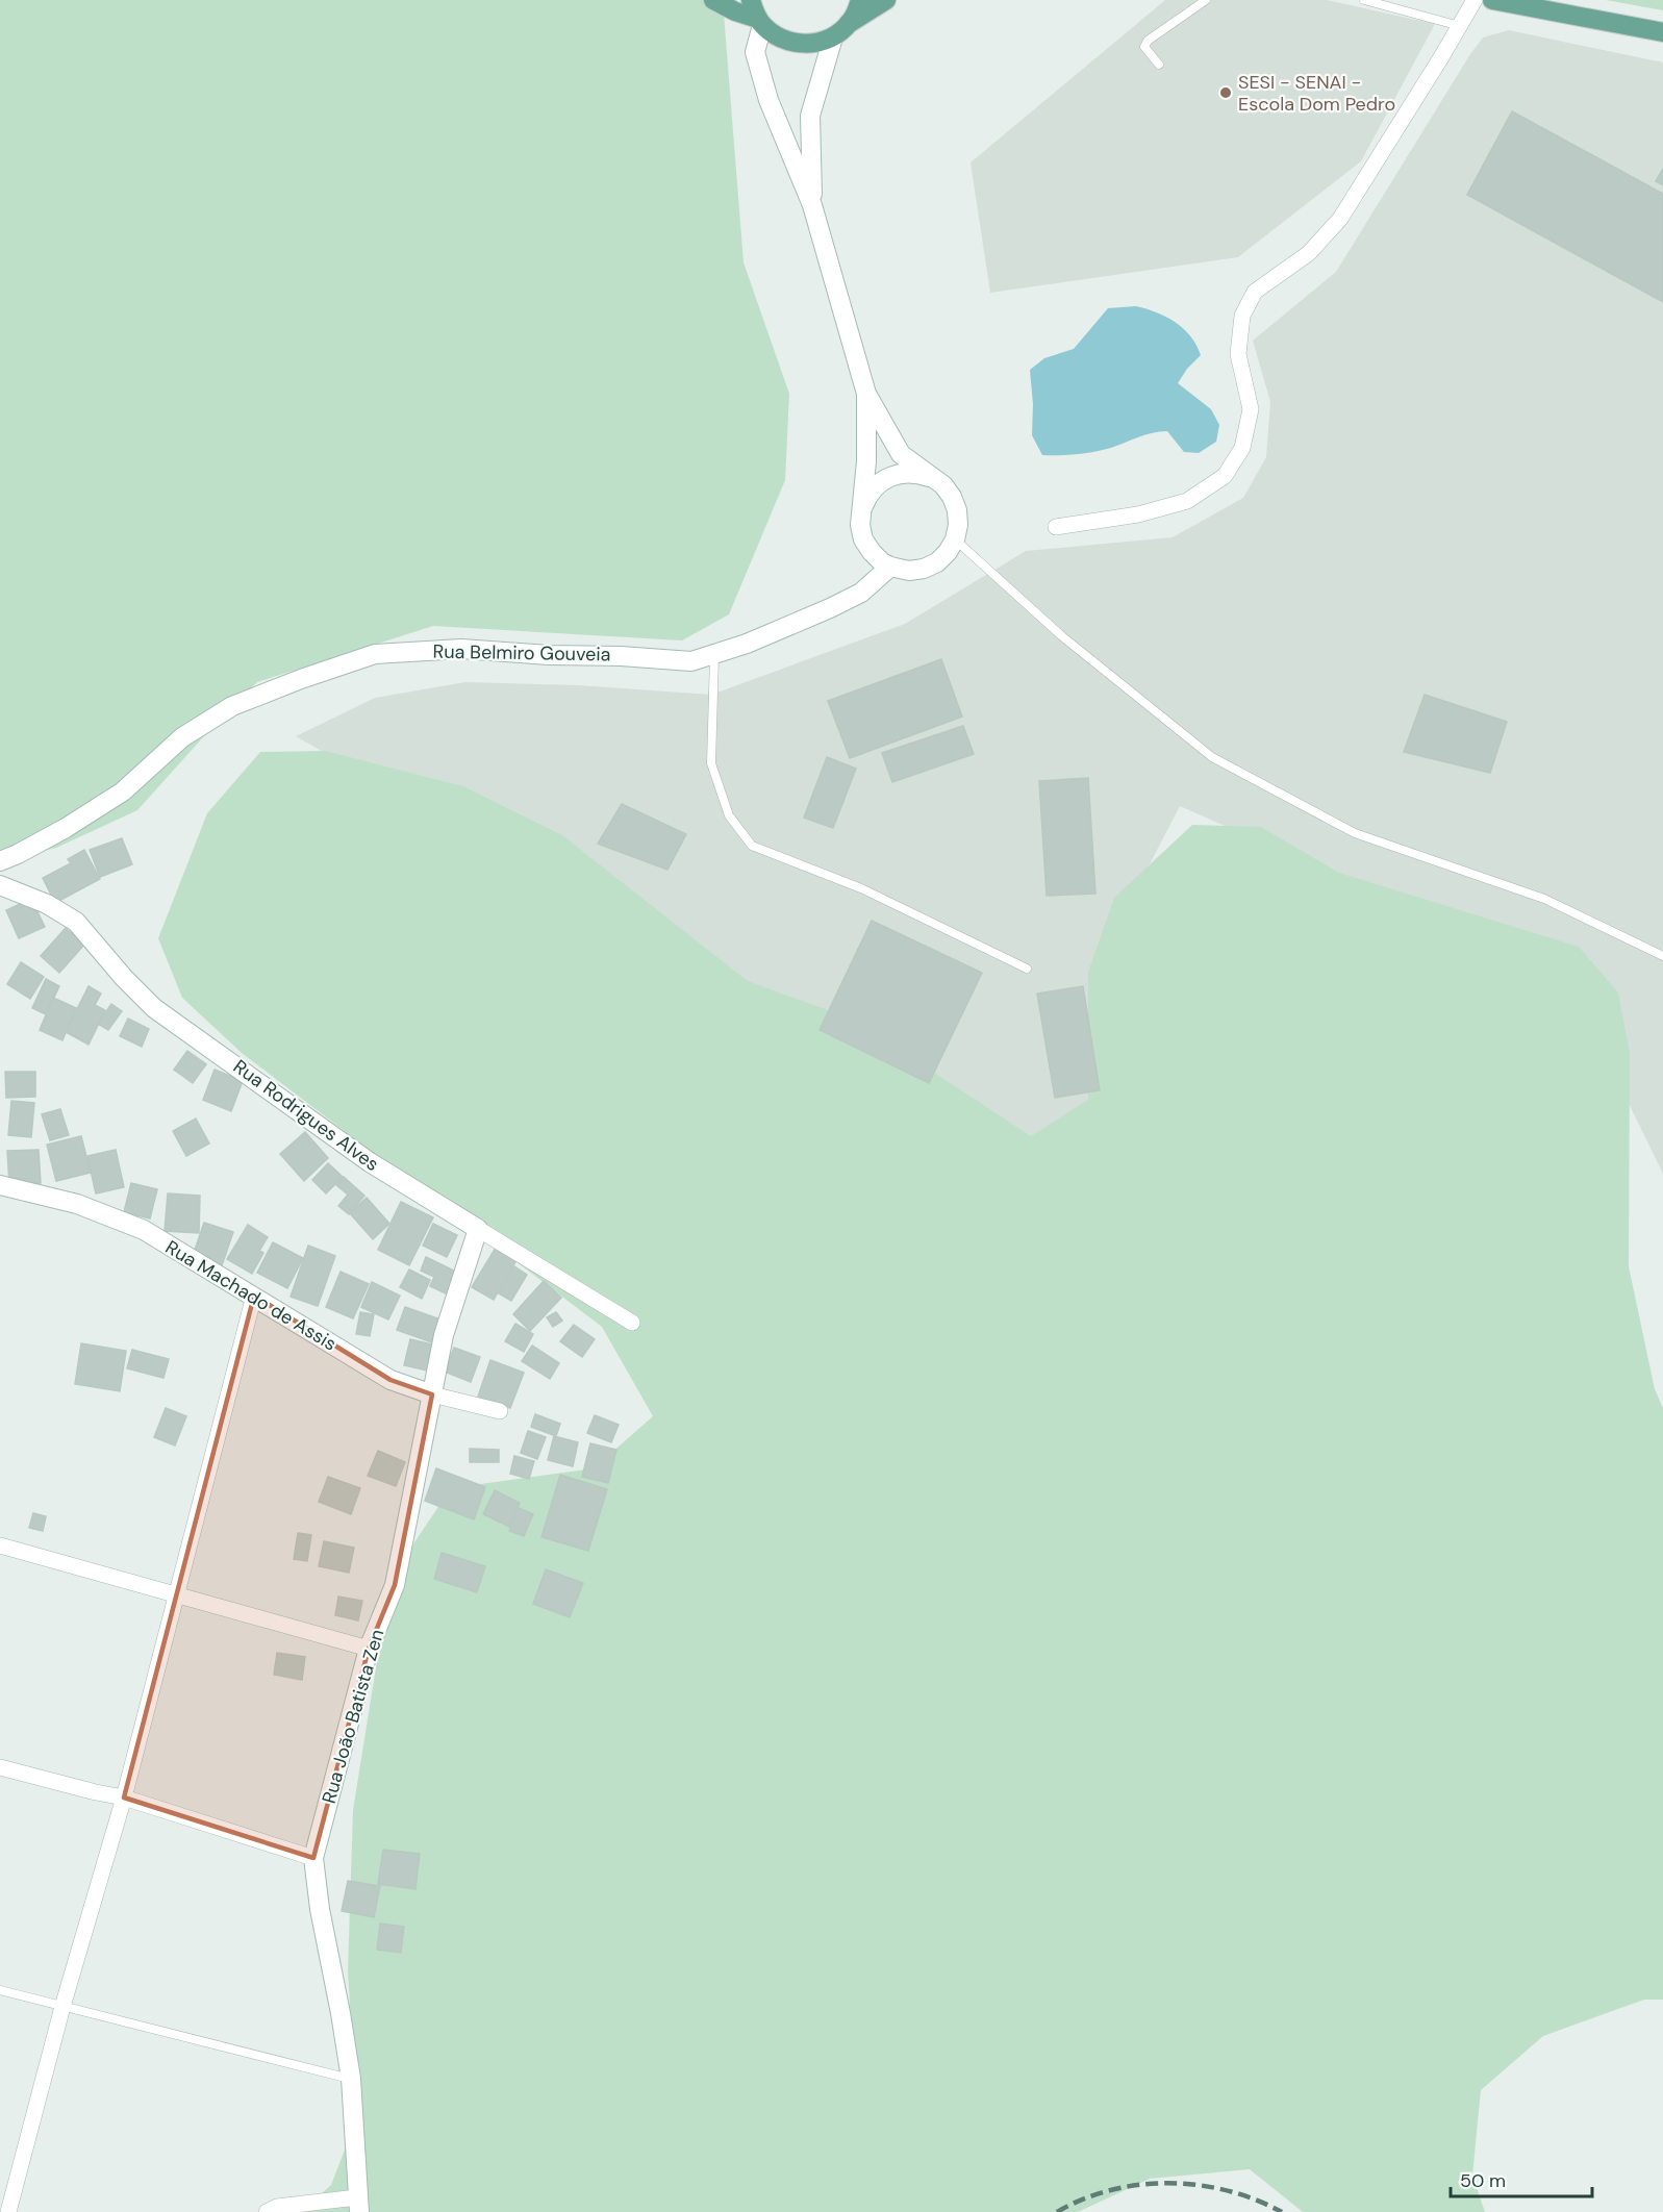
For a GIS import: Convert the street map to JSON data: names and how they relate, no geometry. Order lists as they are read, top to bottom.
{
  "streets": {
    "street": [
      "Rua Belmiro Gouveia",
      "Rua Rodrigues Alves",
      "Rua Machado de Assis",
      "Rua João Batista Zen"
    ]
  },
  "crossings": [
    ["Rua Rodrigues Alves", "Rua João Batista Zen"],
    ["Rua Machado de Assis", "Rua João Batista Zen"]
  ],
  "places": ["SESI - SENAI - Escola Dom Pedro"],
  "scale_bar": "50 m"
}
